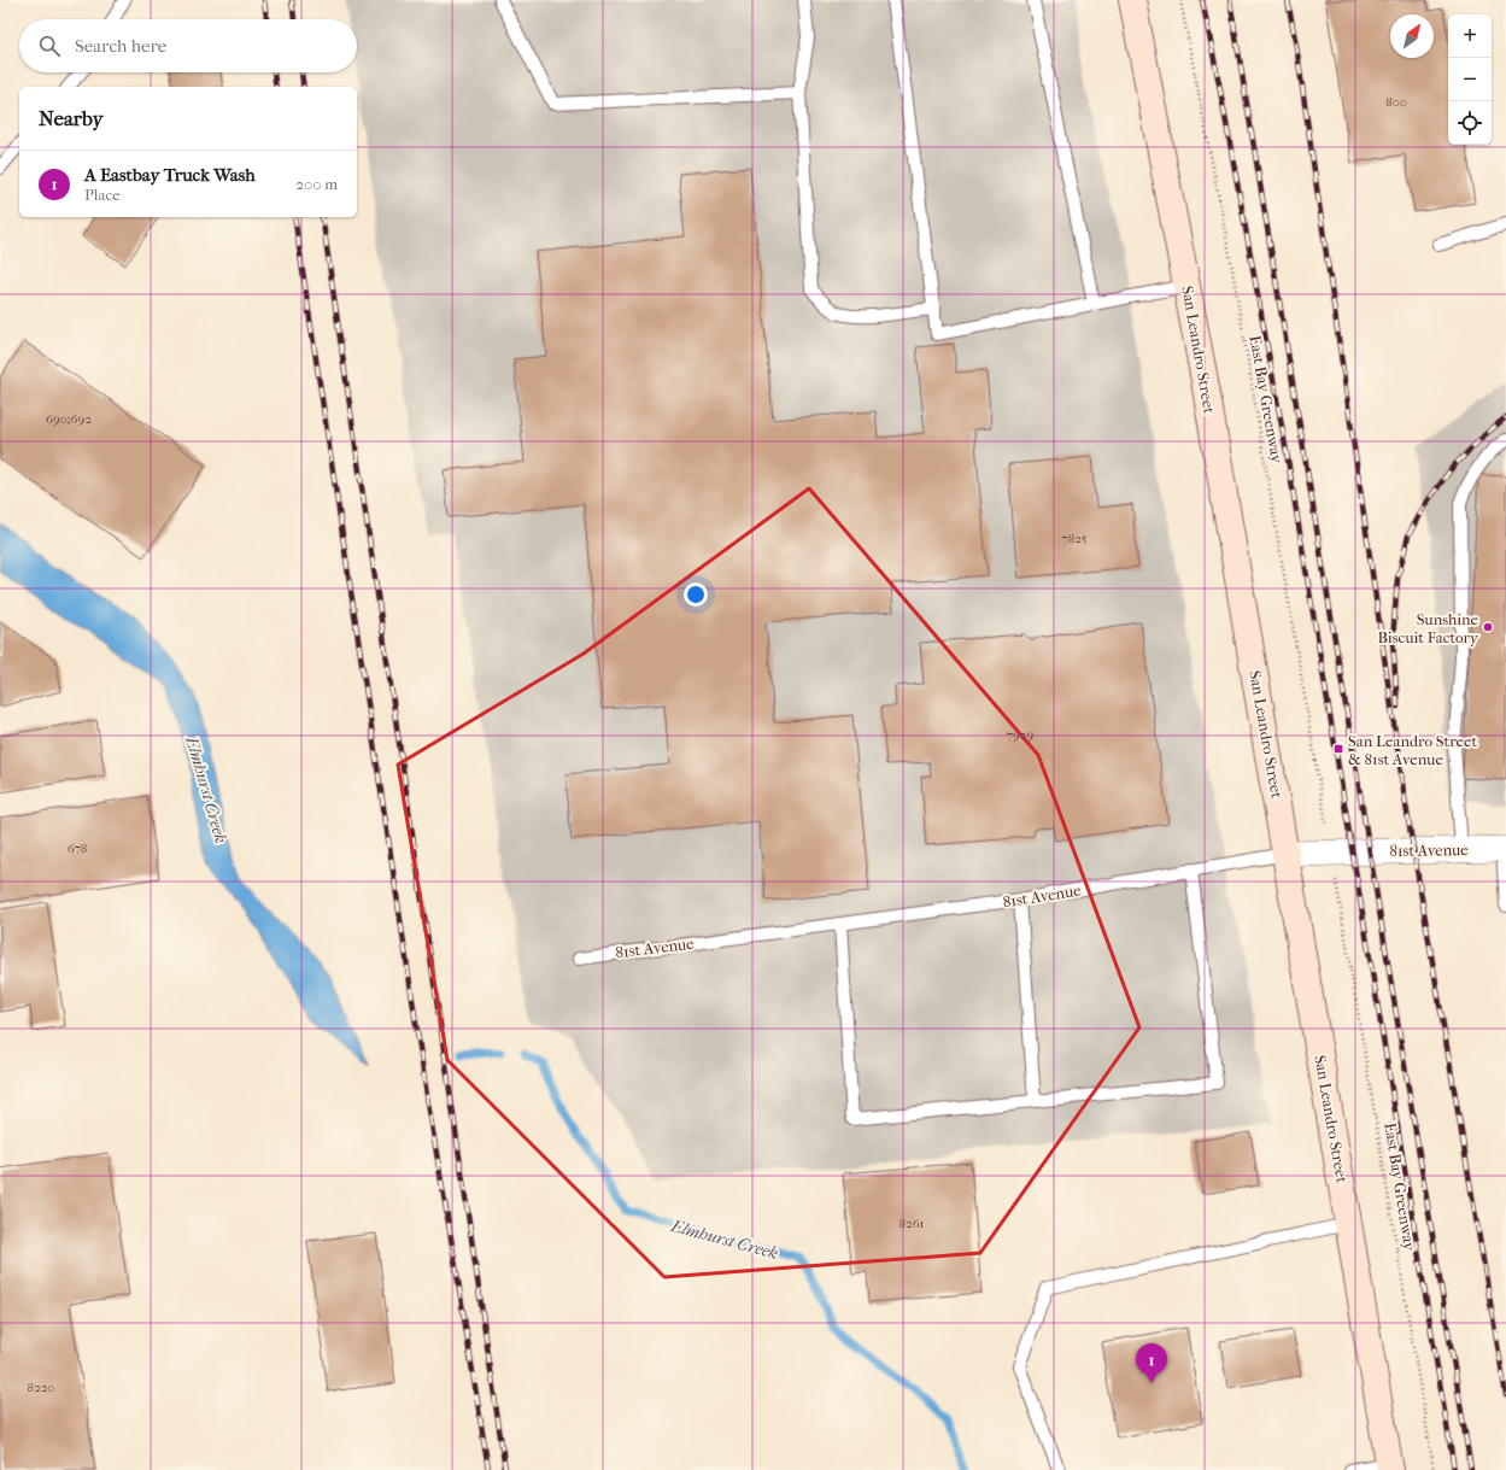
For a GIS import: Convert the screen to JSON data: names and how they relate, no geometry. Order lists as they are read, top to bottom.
{
  "streets": {
    "main road": ["San Leandro Street"],
    "street": ["81st Avenue"],
    "path": ["East Bay Greenway"]
  },
  "crossings": [
    ["San Leandro Street", "81st Avenue"]
  ],
  "water": ["Elmhurst Creek"],
  "places": {
    "other": ["Sunshine Biscuit Factory"],
    "transit": ["San Leandro Street & 81st Avenue"]
  },
  "house_numbers": [
    "800",
    "690;692",
    "7825",
    "7929",
    "678",
    "8261",
    "8220"
  ],
  "north": "top right",
  "page": {
    "map_buttons": ["+", "−"],
    "search": "Search here",
    "heading": "Nearby",
    "list": [
      {
        "mark": "1",
        "name": "A Eastbay Truck Wash",
        "note": "Place",
        "value": "200 m"
      }
    ],
    "pins": "1"
  }
}
